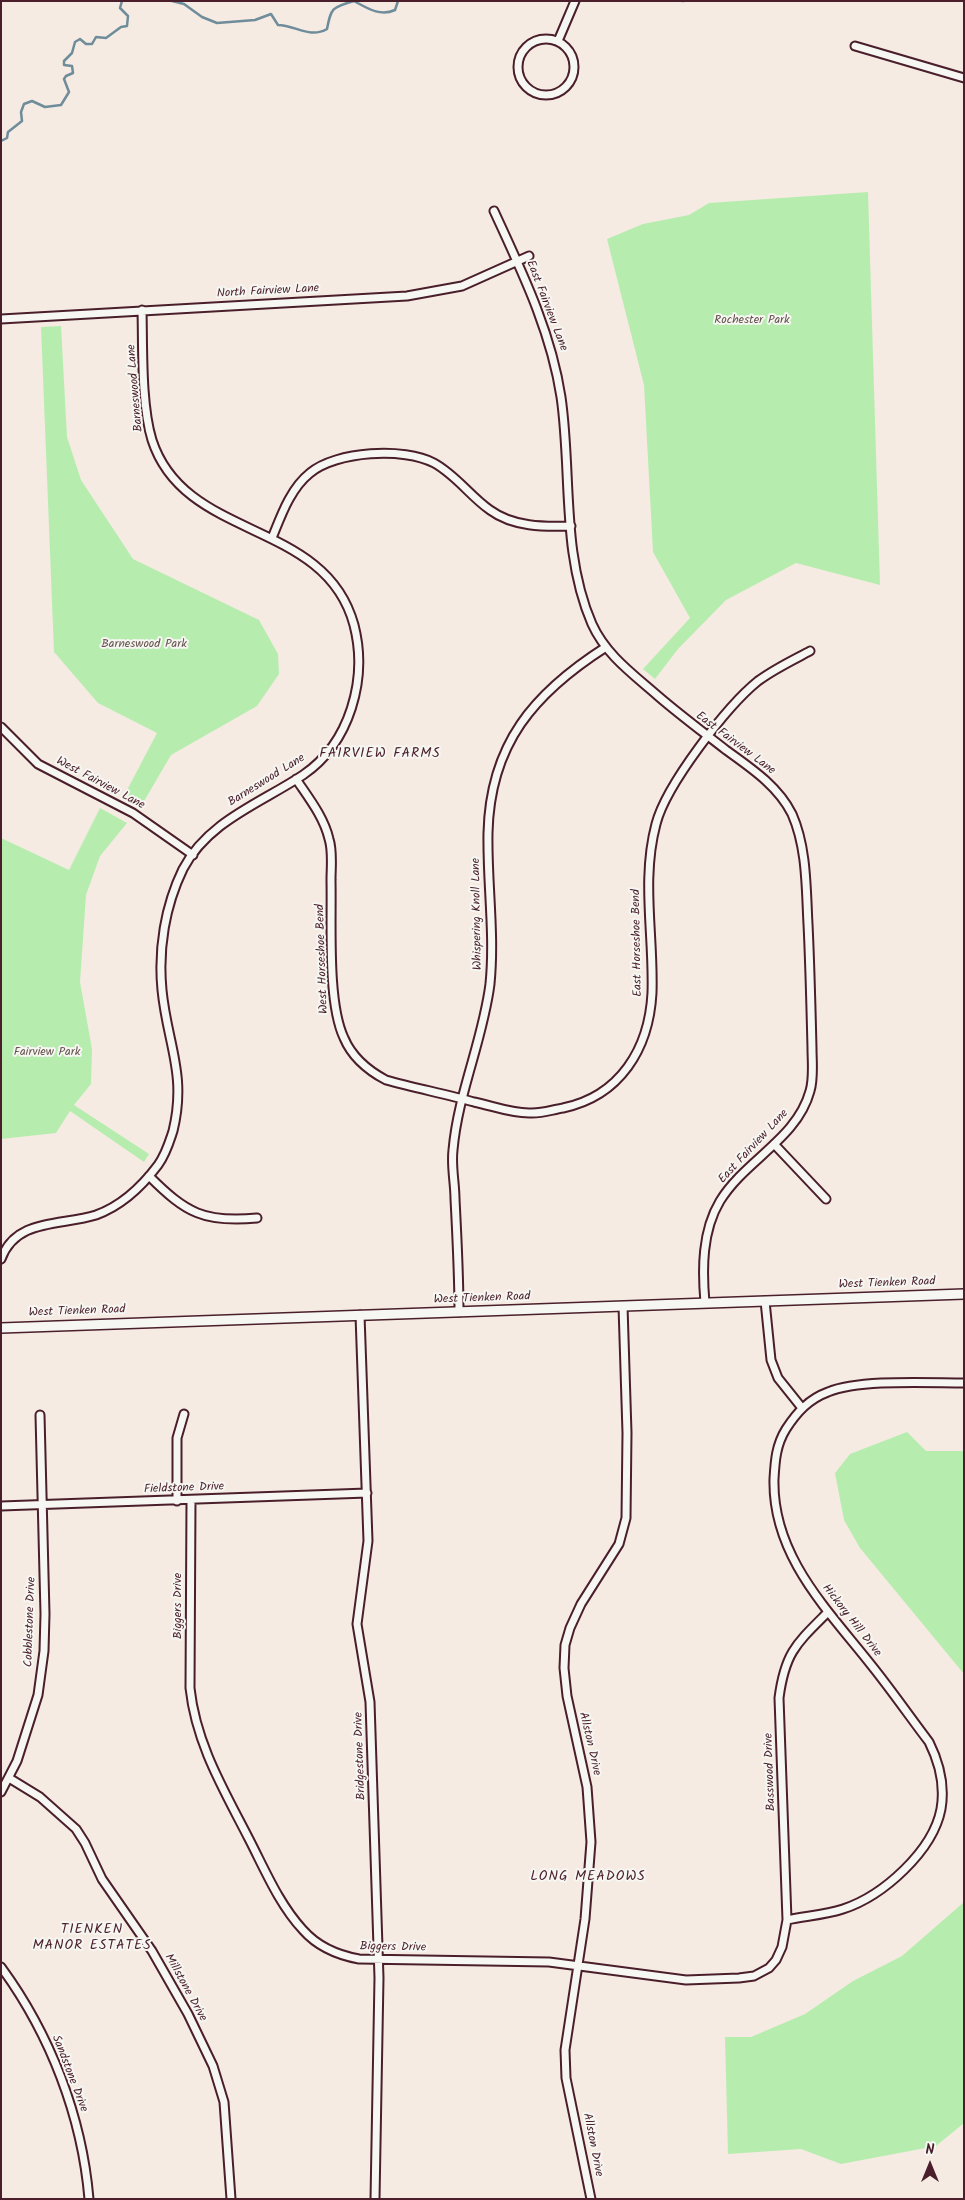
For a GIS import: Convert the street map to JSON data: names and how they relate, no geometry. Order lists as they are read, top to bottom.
{
  "streets": {
    "street": [
      "North Fairview Lane",
      "East Fairview Lane",
      "Barneswood Lane",
      "West Fairview Lane",
      "Whispering Knoll Lane",
      "East Horseshoe Bend",
      "West Horseshoe Bend",
      "West Tienken Road",
      "Fieldstone Drive",
      "Biggers Drive",
      "Hickory Hill Drive",
      "Cobblestone Drive",
      "Allston Drive",
      "Bridgestone Drive",
      "Basswood Drive",
      "Millstone Drive",
      "Sandstone Drive"
    ]
  },
  "crossings": [
    ["North Fairview Lane", "East Fairview Lane"],
    ["North Fairview Lane", "Barneswood Lane"],
    ["East Fairview Lane", "Whispering Knoll Lane"],
    ["East Fairview Lane", "East Horseshoe Bend"],
    ["East Fairview Lane", "West Tienken Road"],
    ["Barneswood Lane", "West Fairview Lane"],
    ["Barneswood Lane", "West Horseshoe Bend"],
    ["Whispering Knoll Lane", "East Horseshoe Bend"],
    ["Whispering Knoll Lane", "West Horseshoe Bend"],
    ["Whispering Knoll Lane", "West Tienken Road"],
    ["East Horseshoe Bend", "West Horseshoe Bend"],
    ["West Tienken Road", "Allston Drive"],
    ["West Tienken Road", "Bridgestone Drive"],
    ["Fieldstone Drive", "Biggers Drive"],
    ["Fieldstone Drive", "Cobblestone Drive"],
    ["Fieldstone Drive", "Bridgestone Drive"],
    ["Biggers Drive", "Allston Drive"],
    ["Biggers Drive", "Bridgestone Drive"],
    ["Biggers Drive", "Basswood Drive"],
    ["Hickory Hill Drive", "Basswood Drive"],
    ["Cobblestone Drive", "Millstone Drive"]
  ],
  "districts": ["FAIRVIEW FARMS", "LONG MEADOWS", "TIENKEN MANOR ESTATES"],
  "parks": ["Rochester Park", "Barneswood Park", "Fairview Park"],
  "north": "top"
}
